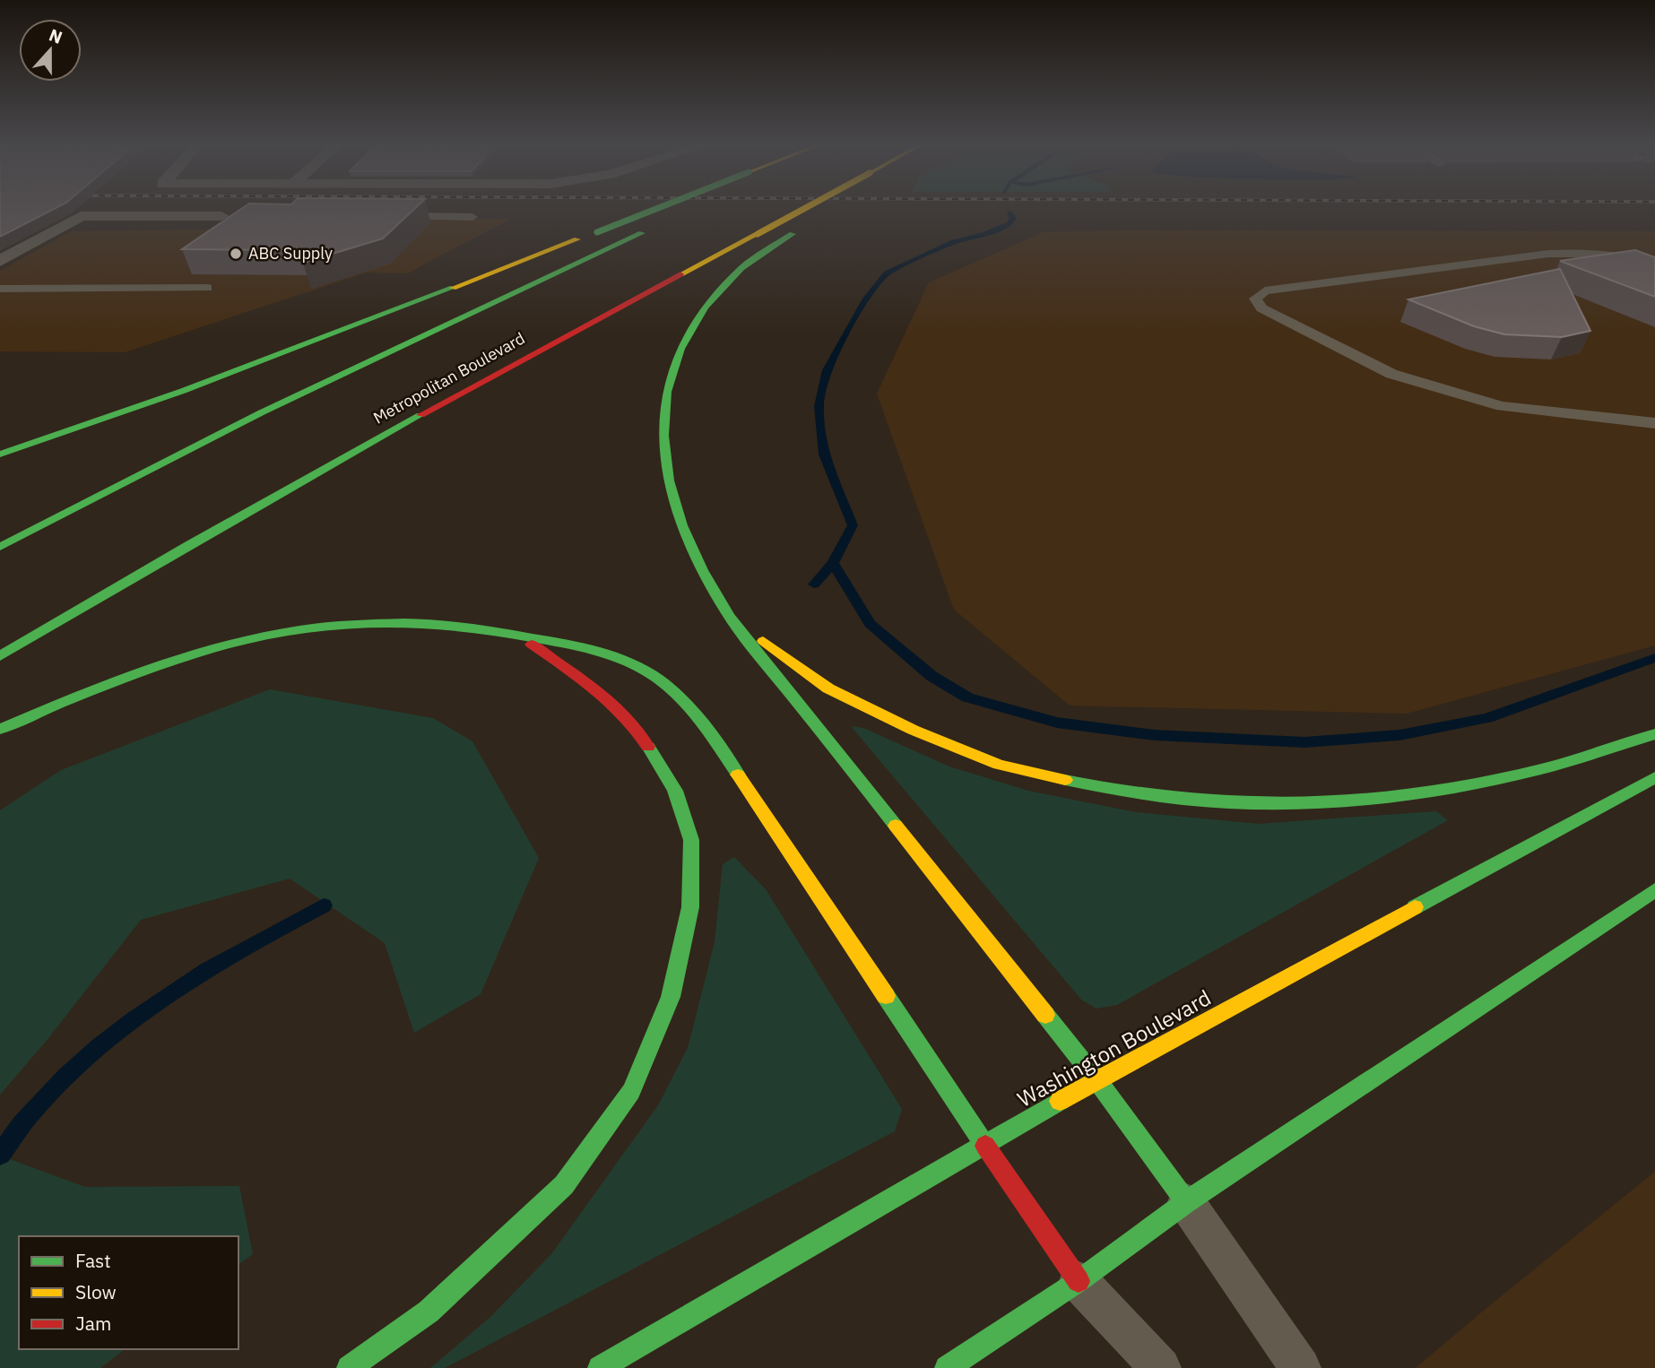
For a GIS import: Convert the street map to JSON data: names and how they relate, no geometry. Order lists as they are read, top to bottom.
{
  "streets": {
    "main road": ["Metropolitan Boulevard", "Washington Boulevard"]
  },
  "places": ["ABC Supply"],
  "legend": ["Fast", "Slow", "Jam"],
  "north": "top"
}
